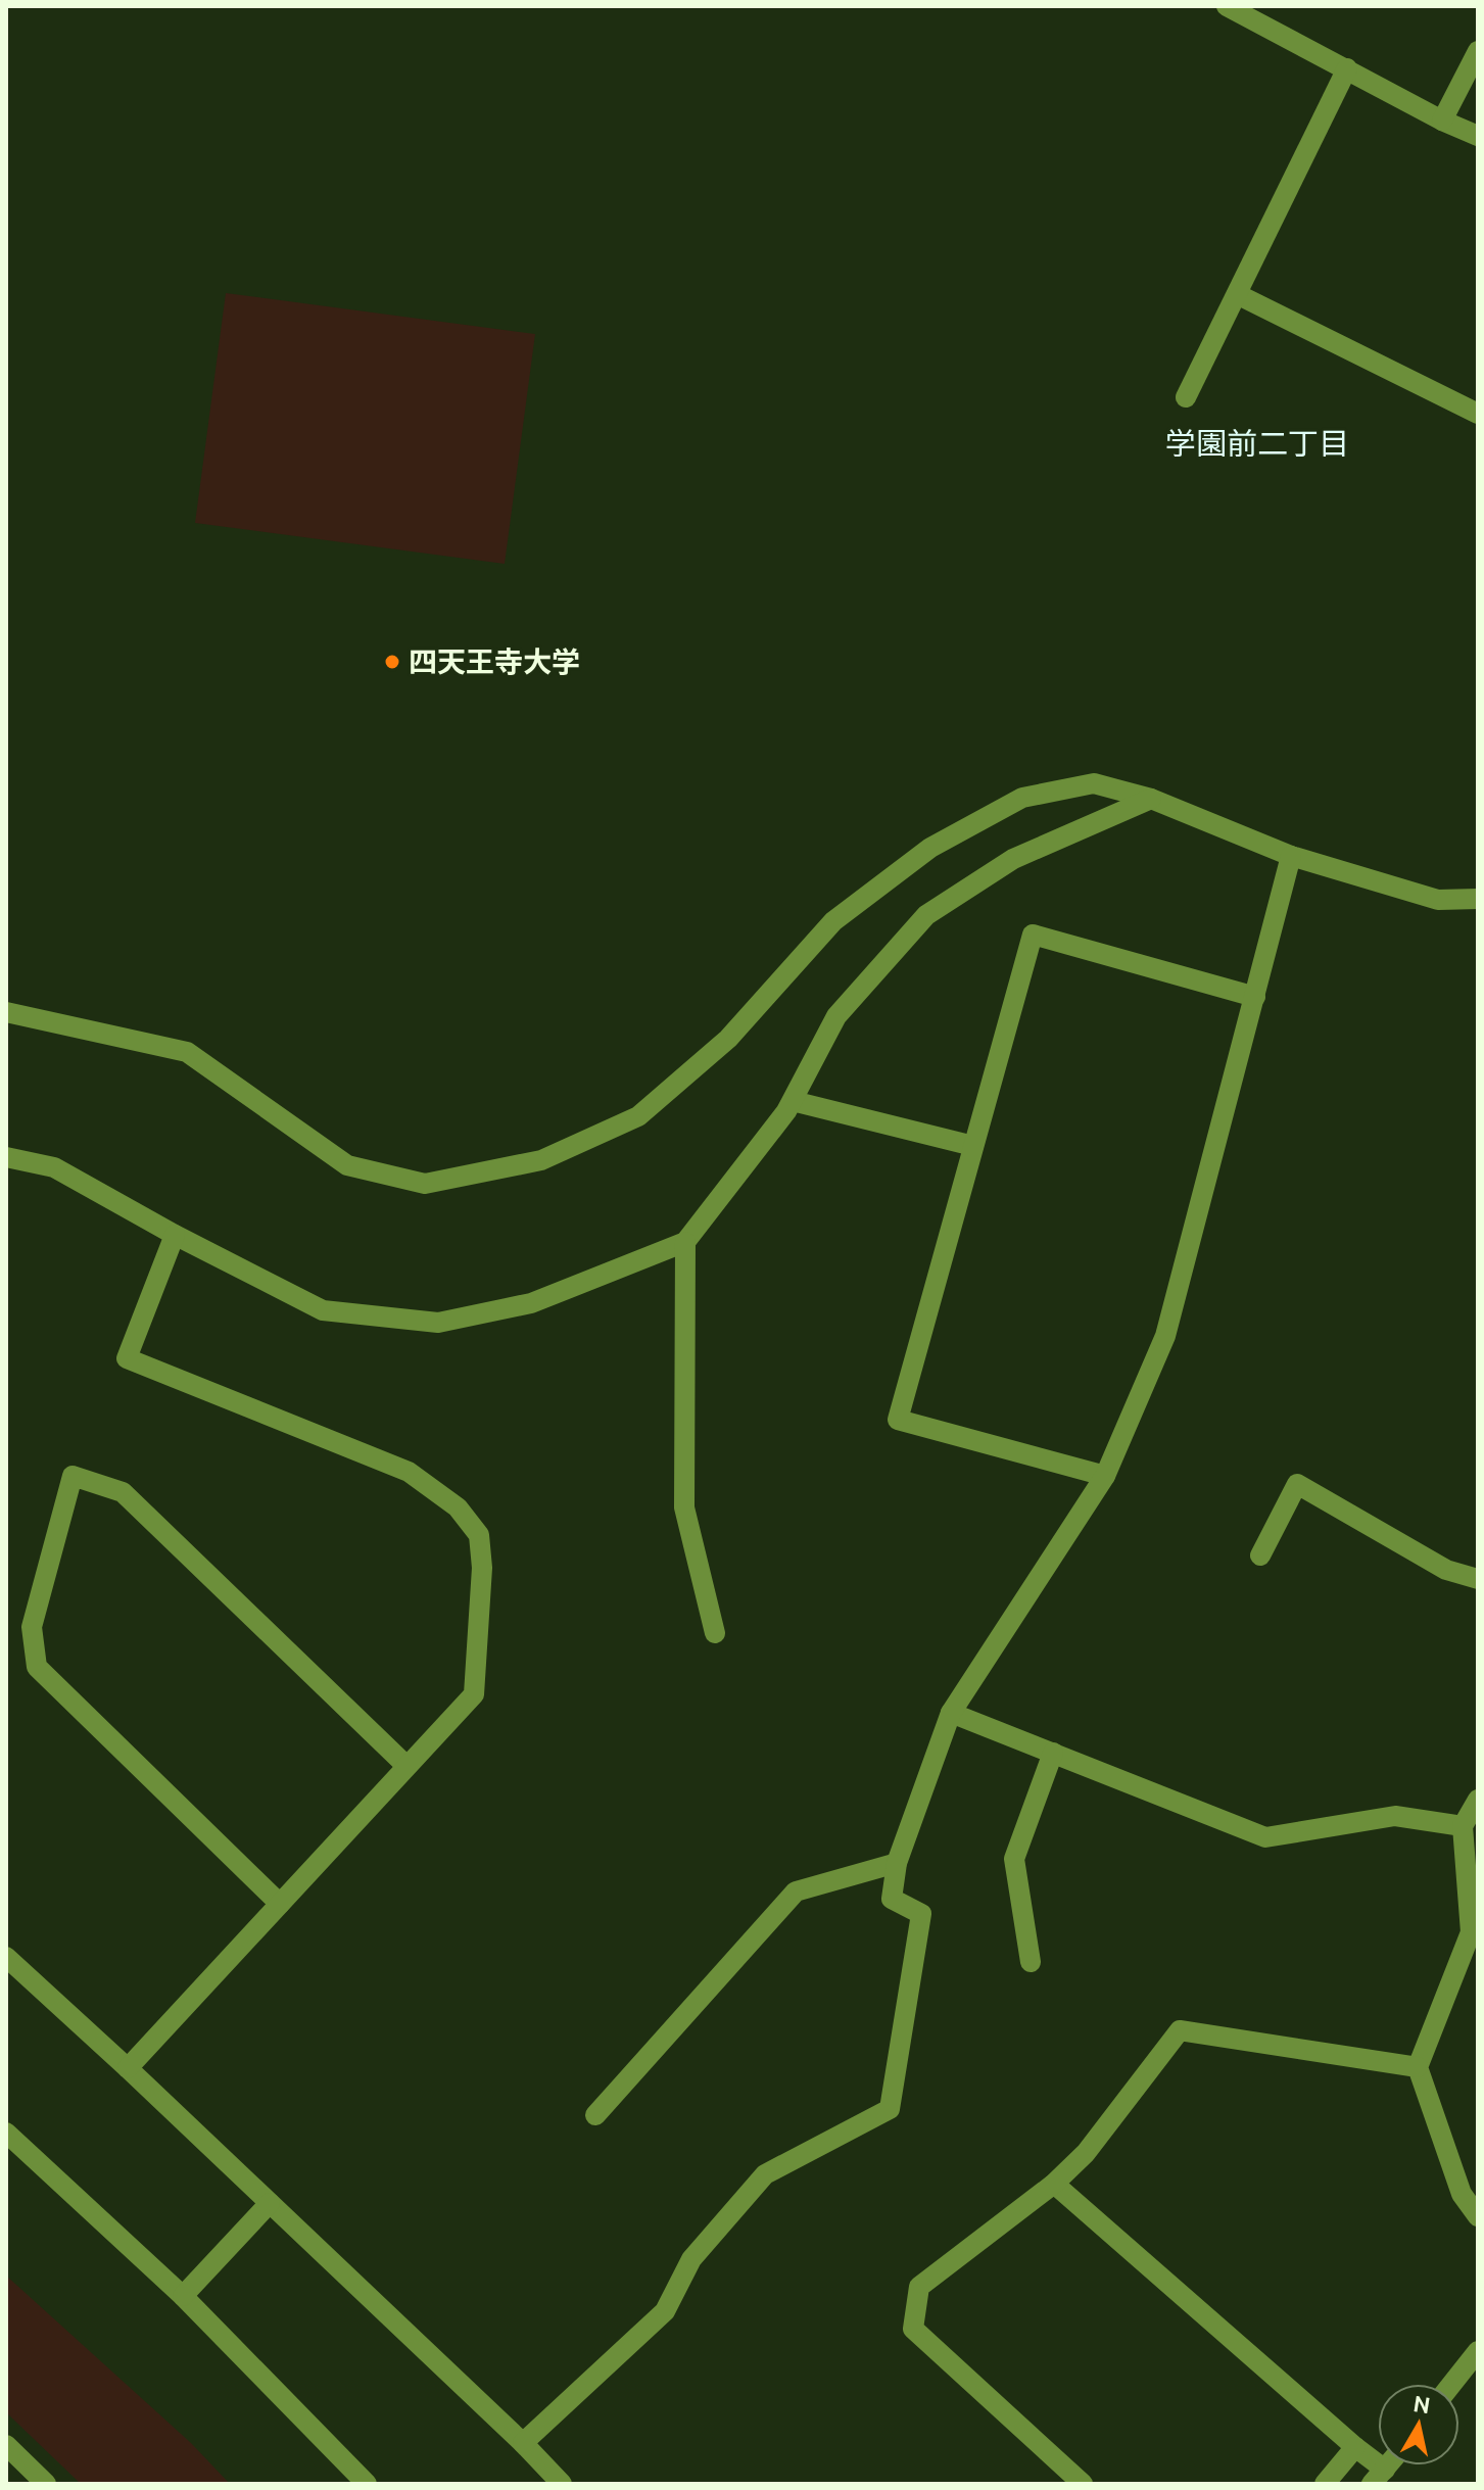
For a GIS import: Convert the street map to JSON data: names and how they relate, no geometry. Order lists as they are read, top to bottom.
{
  "districts": ["学園前二丁目"],
  "places": ["四天王寺大学"],
  "north": "top"
}
